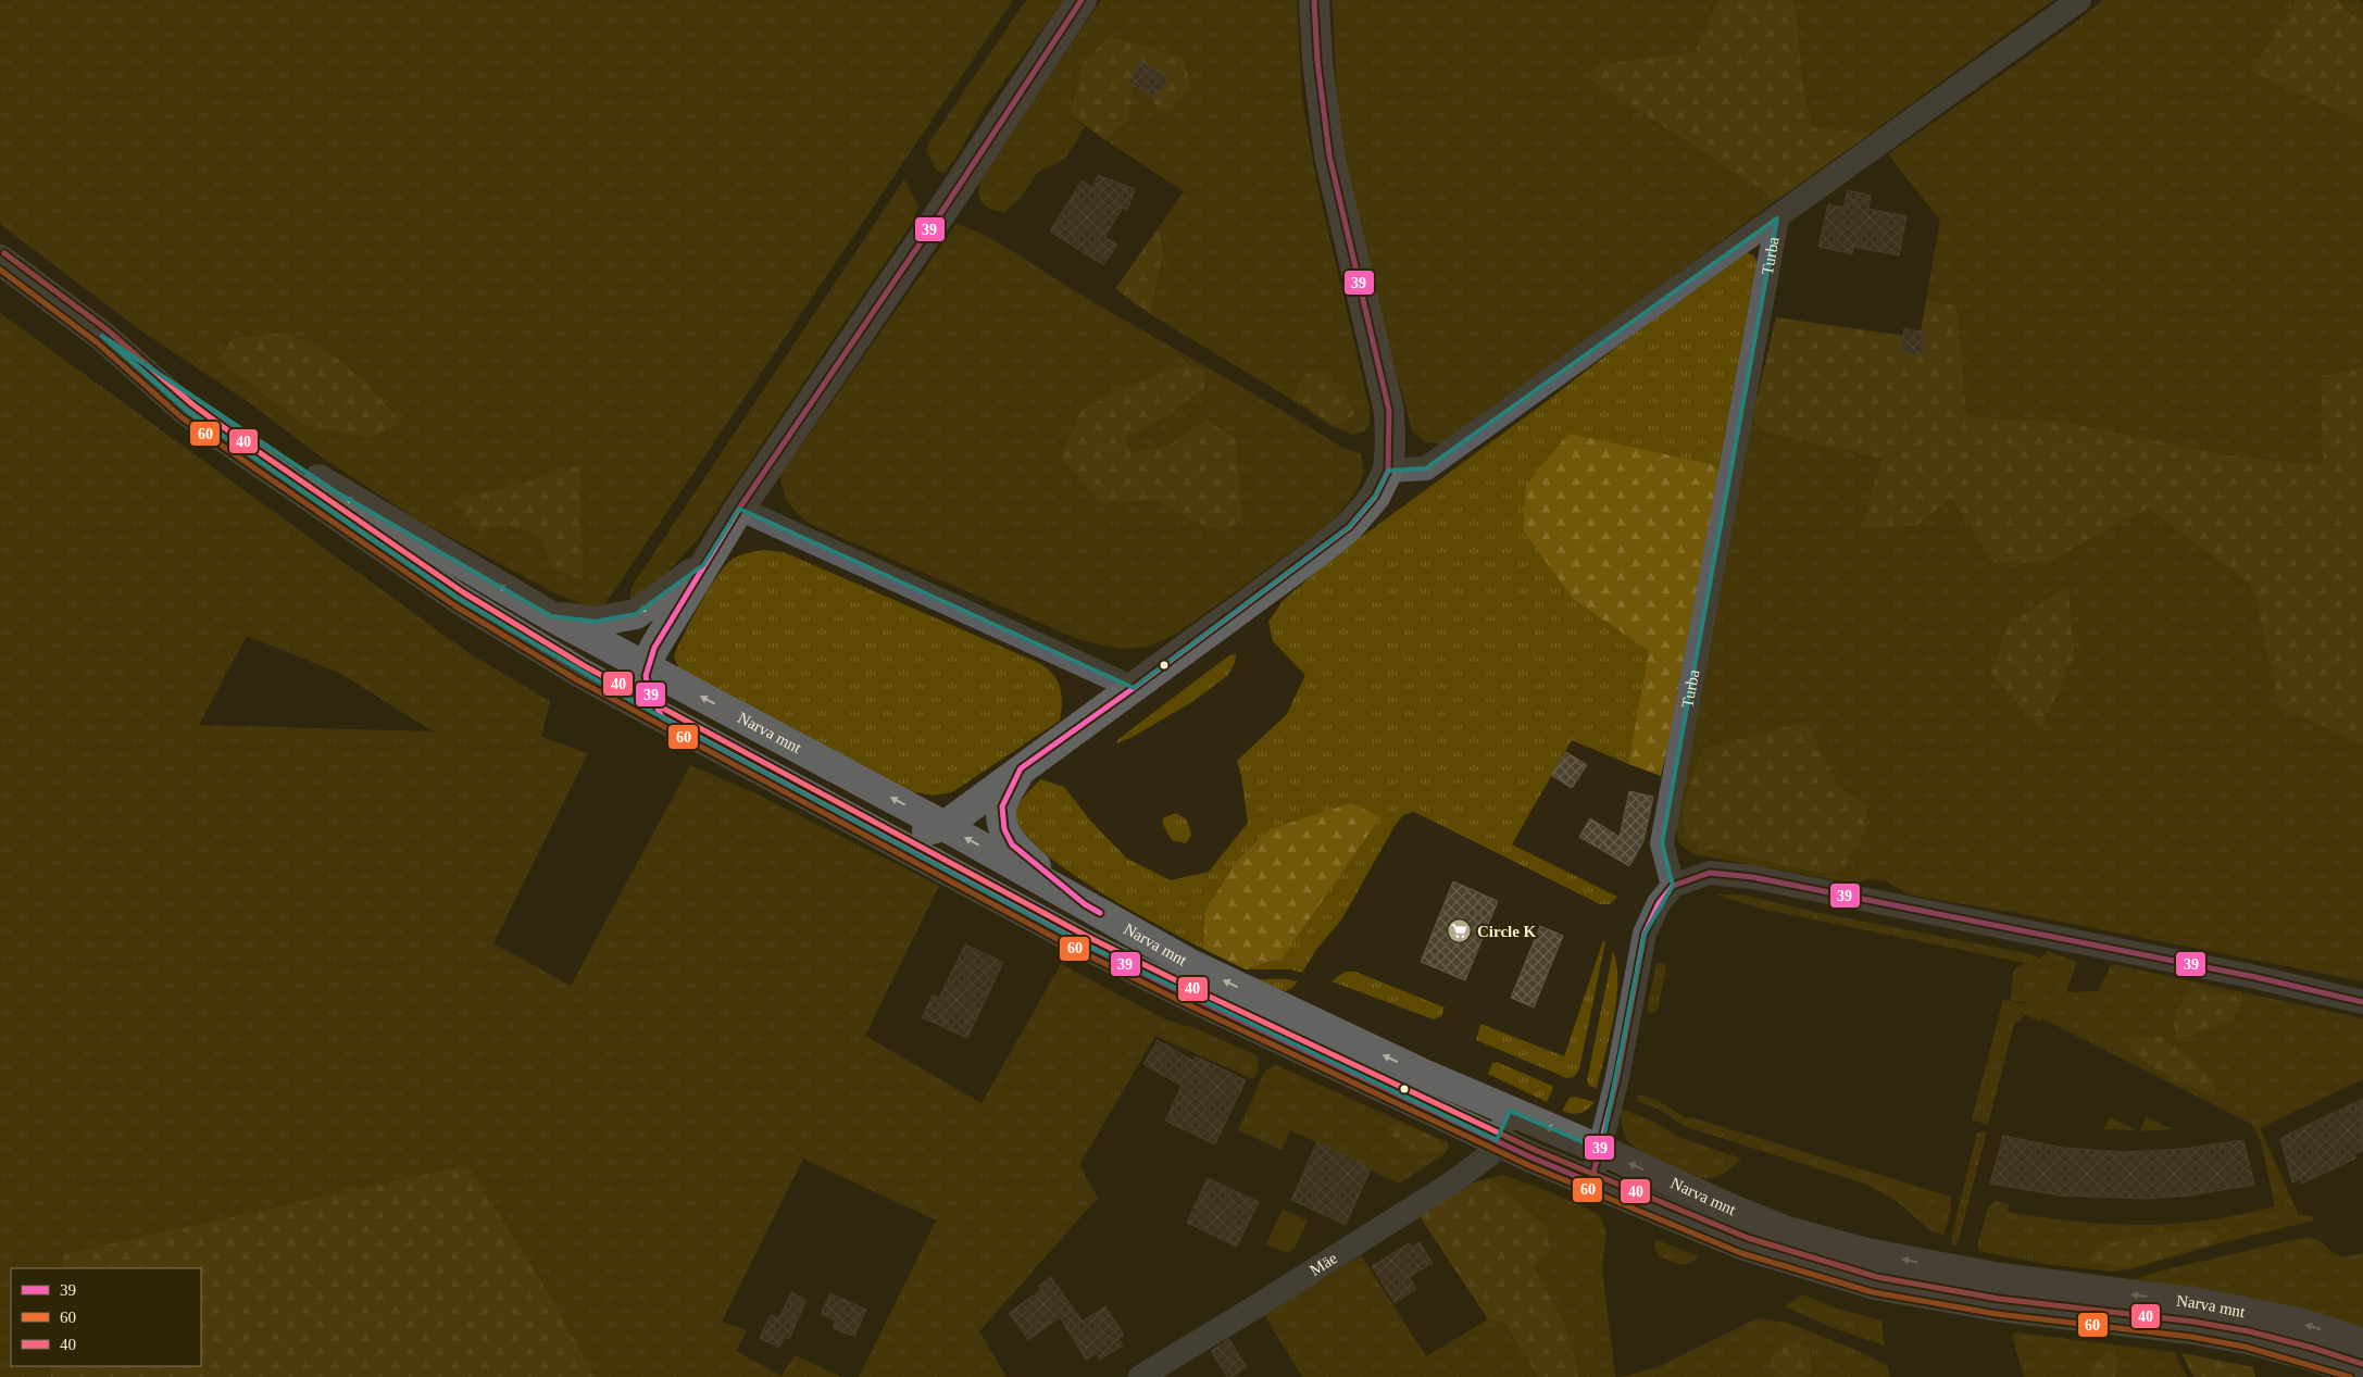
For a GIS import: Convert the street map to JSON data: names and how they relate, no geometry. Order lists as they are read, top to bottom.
{
  "streets": {
    "main road": ["Narva mnt"],
    "street": ["Turba", "Mäe"]
  },
  "crossings": [
    ["Narva mnt", "Mäe"]
  ],
  "places": {
    "supermarket": ["Circle K"]
  },
  "lines": ["transit line 39", "transit line 40", "transit line 60"],
  "legend": ["39", "60", "40"]
}
